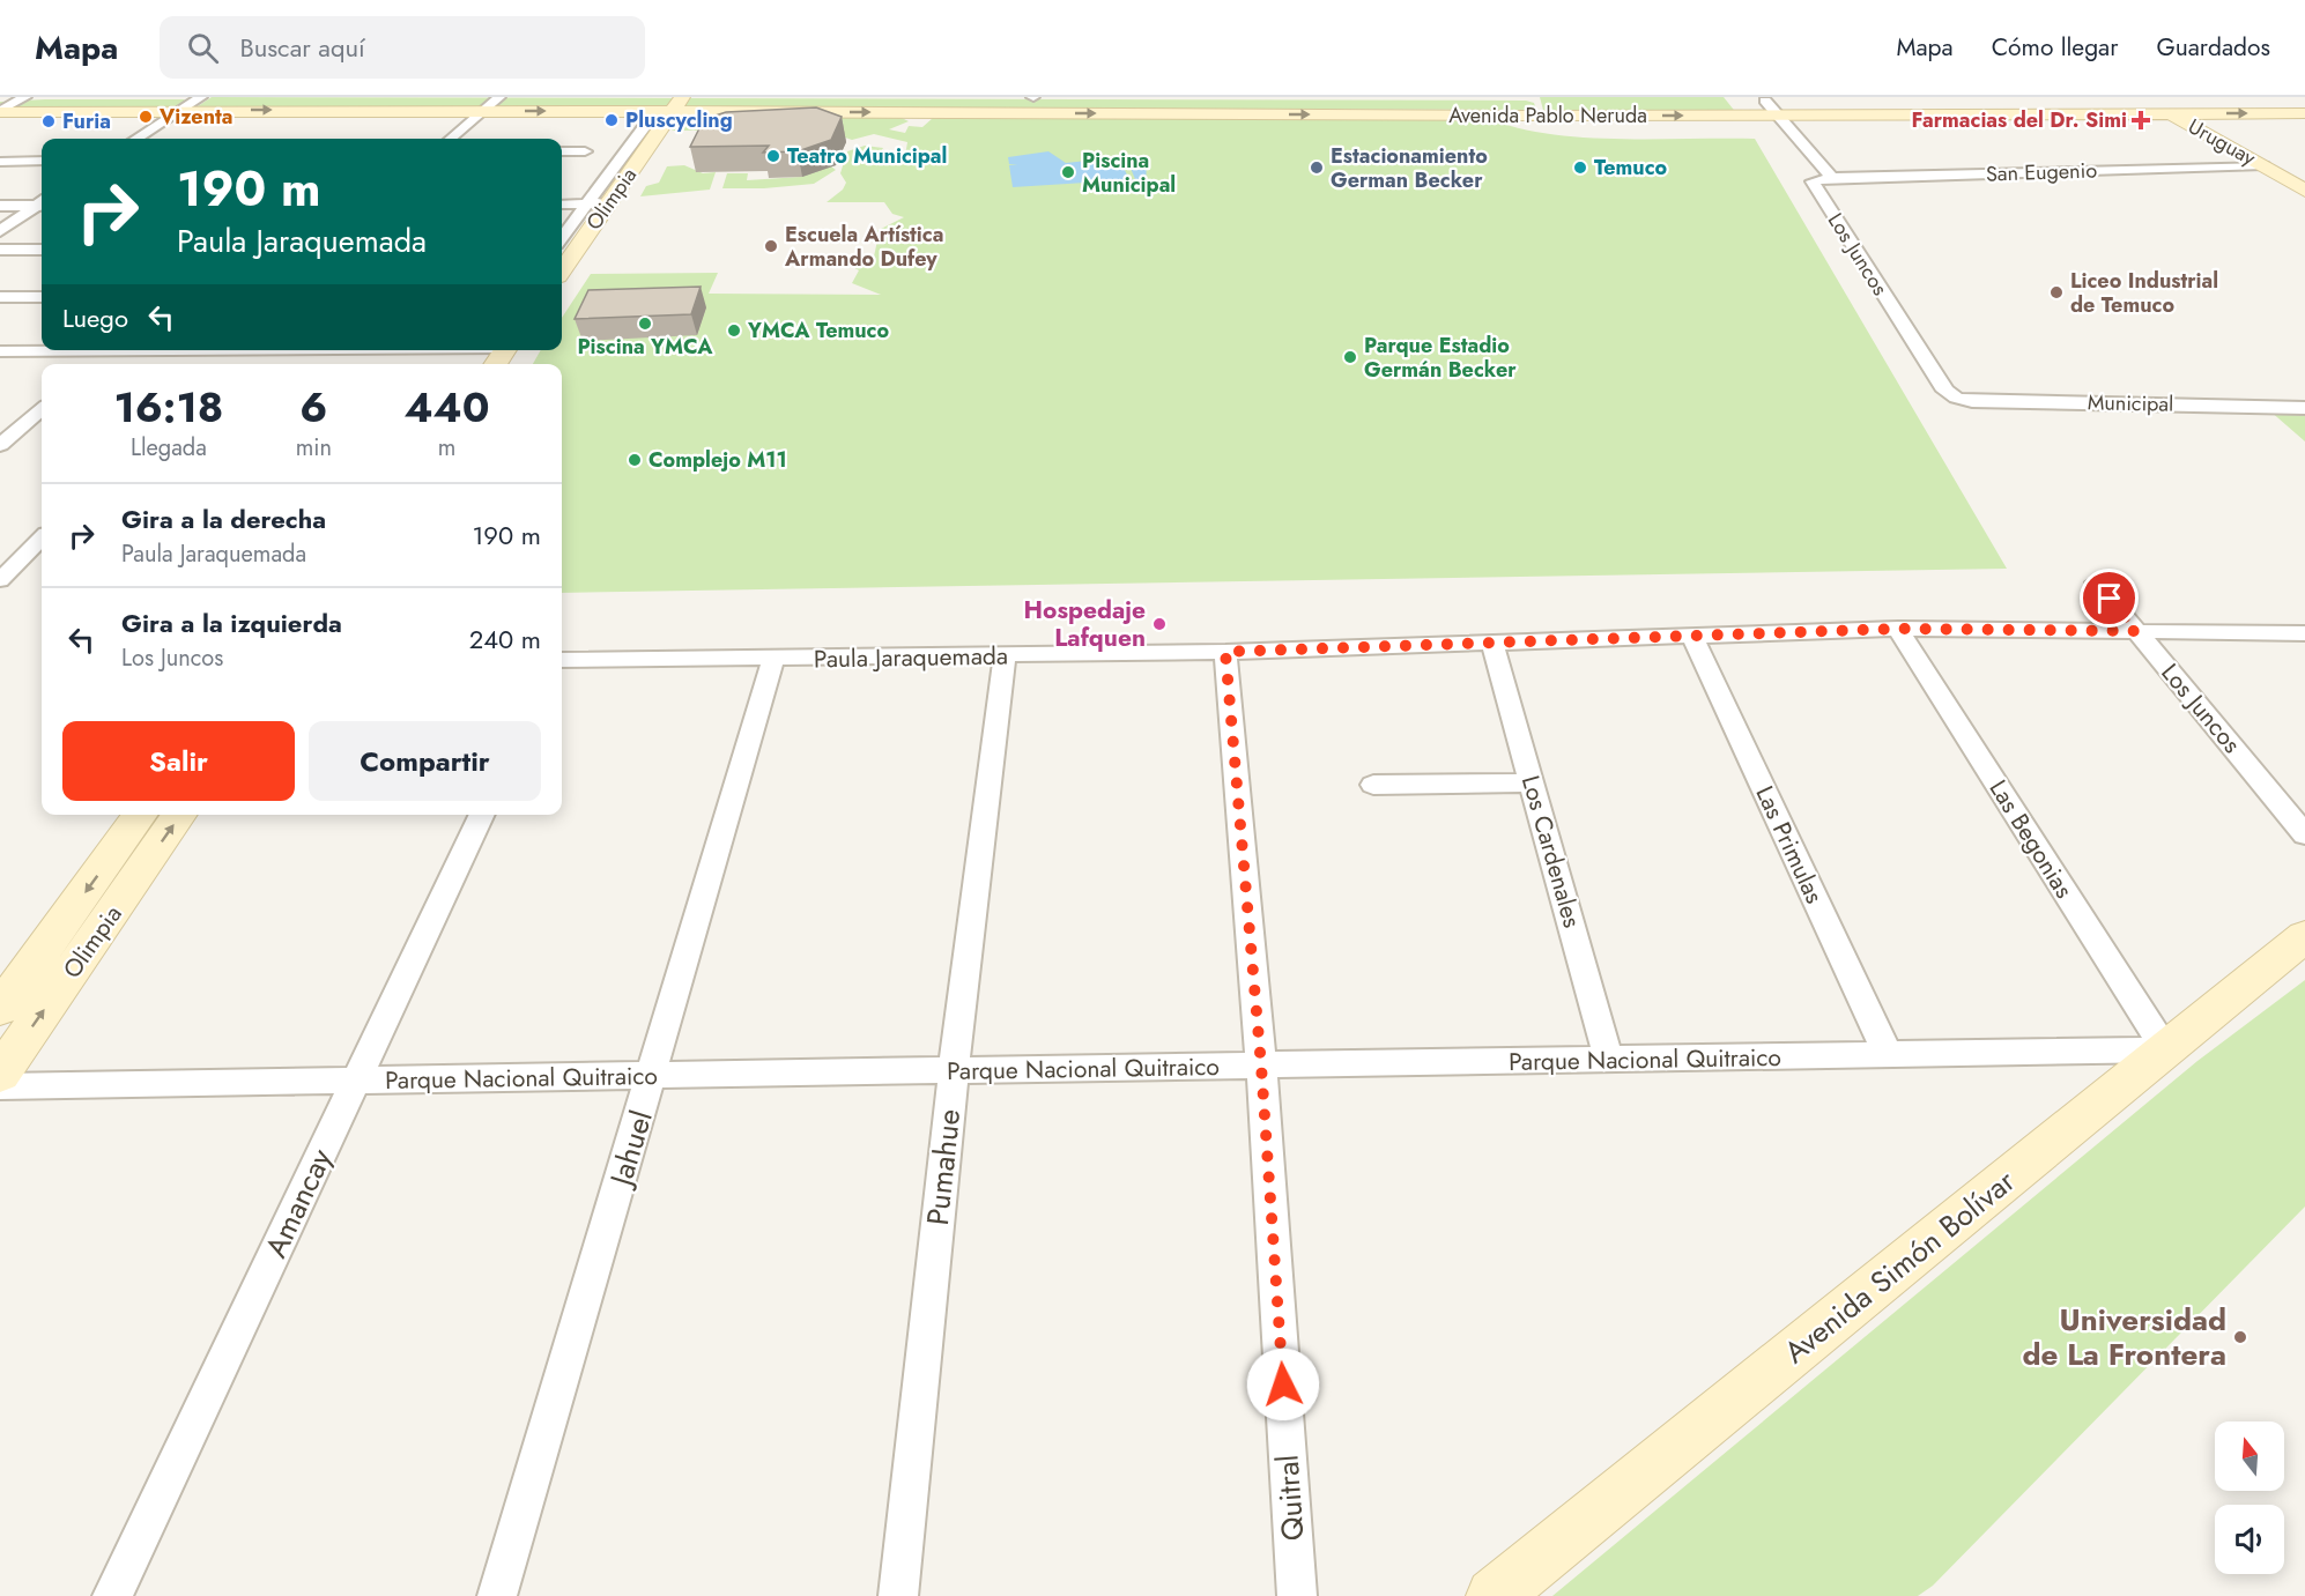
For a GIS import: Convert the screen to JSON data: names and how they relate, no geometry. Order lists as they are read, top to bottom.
{
  "streets": {
    "street": [
      "Avenida Pablo Neruda",
      "Uruguay",
      "San Eugenio",
      "Olimpia",
      "Los Juncos",
      "Municipal",
      "Paula Jaraquemada",
      "Las Begonias",
      "Las Primulas",
      "Los Cardenales",
      "Parque Nacional Quitraico",
      "Jahuel",
      "Pumahue",
      "Amancay",
      "Avenida Simón Bolívar",
      "Quitral"
    ]
  },
  "crossings": [
    ["Avenida Pablo Neruda", "Uruguay"],
    ["Avenida Pablo Neruda", "Olimpia"],
    ["Avenida Pablo Neruda", "Los Juncos"],
    ["Uruguay", "San Eugenio"],
    ["San Eugenio", "Los Juncos"],
    ["Los Juncos", "Municipal"],
    ["Los Juncos", "Paula Jaraquemada"],
    ["Paula Jaraquemada", "Las Begonias"],
    ["Paula Jaraquemada", "Las Primulas"],
    ["Paula Jaraquemada", "Los Cardenales"],
    ["Paula Jaraquemada", "Jahuel"],
    ["Paula Jaraquemada", "Pumahue"],
    ["Paula Jaraquemada", "Quitral"],
    ["Las Begonias", "Parque Nacional Quitraico"],
    ["Las Begonias", "Avenida Simón Bolívar"],
    ["Las Primulas", "Parque Nacional Quitraico"],
    ["Los Cardenales", "Parque Nacional Quitraico"],
    ["Parque Nacional Quitraico", "Jahuel"],
    ["Parque Nacional Quitraico", "Pumahue"],
    ["Parque Nacional Quitraico", "Amancay"],
    ["Parque Nacional Quitraico", "Avenida Simón Bolívar"],
    ["Parque Nacional Quitraico", "Quitral"]
  ],
  "places": {
    "other": [
      "Vizenta",
      "Pluscycling",
      "Furia",
      "Teatro Municipal",
      "Estacionamiento German Becker",
      "Temuco",
      "Piscina Municipal",
      "Escuela Artística Armando Dufey",
      "Liceo Industrial de Temuco",
      "Piscina YMCA",
      "YMCA Temuco",
      "Parque Estadio Germán Becker",
      "Complejo M11",
      "Hospedaje Lafquen",
      "Universidad de La Frontera"
    ],
    "health": ["Farmacias del Dr. Simi"]
  },
  "north": "top",
  "page": {
    "header": "Mapa",
    "search": "Buscar aquí",
    "nav": ["Mapa", "Cómo llegar", "Guardados"],
    "turn": ["190 m", "Paula Jaraquemada"],
    "then": "Luego",
    "eta": [
      "16:18",
      "Llegada",
      "6",
      "min",
      "440",
      "m"
    ],
    "list": [
      {
        "name": "Gira a la derecha",
        "note": "Paula Jaraquemada",
        "value": "190 m"
      },
      {
        "name": "Gira a la izquierda",
        "note": "Los Juncos",
        "value": "240 m"
      }
    ],
    "buttons": ["Salir", "Compartir"]
  }
}
